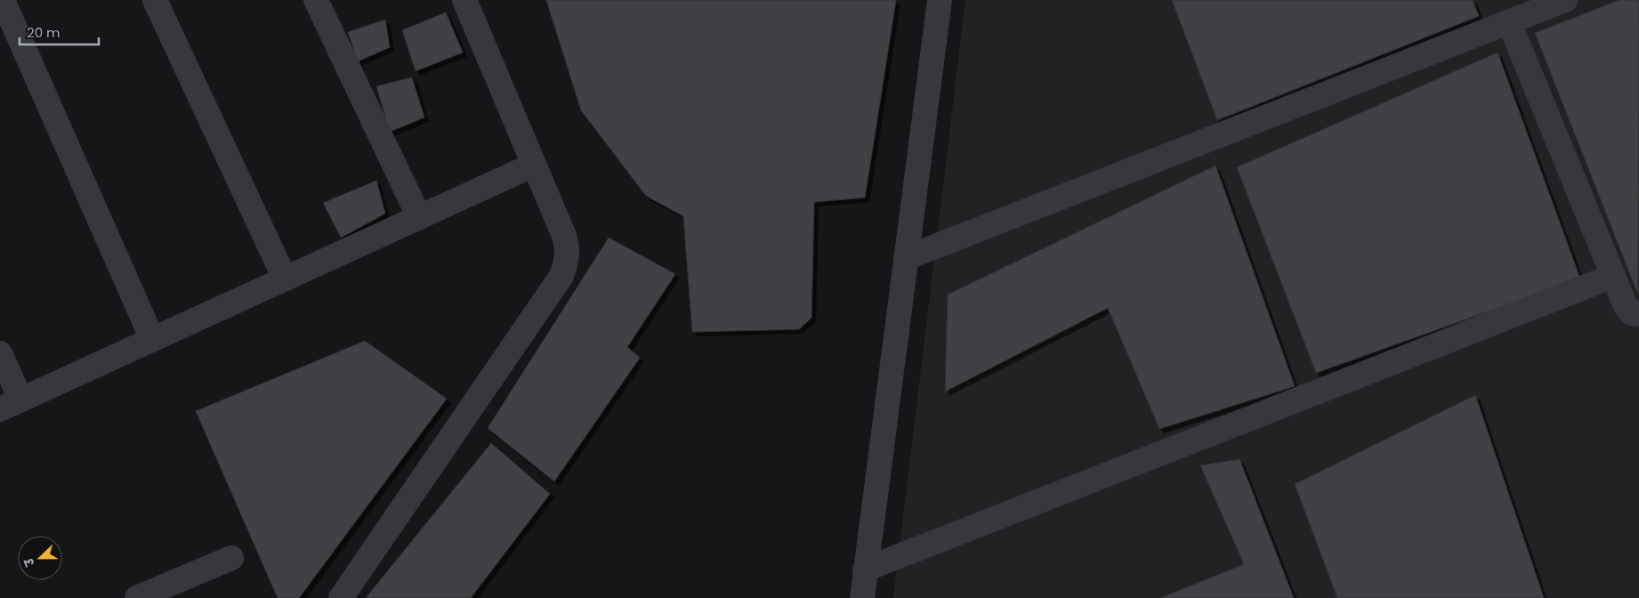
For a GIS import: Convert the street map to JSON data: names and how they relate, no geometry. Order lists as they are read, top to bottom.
{
  "scale_bar": "20 m",
  "north": "left"
}
